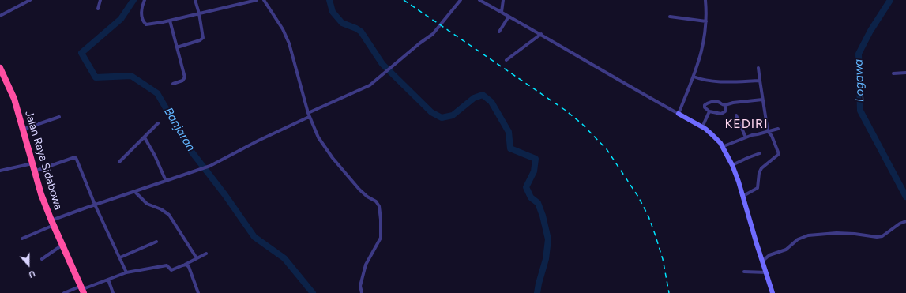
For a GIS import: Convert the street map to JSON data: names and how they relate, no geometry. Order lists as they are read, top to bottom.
{
  "streets": {
    "highway": ["Jalan Raya Sidabowa"]
  },
  "districts": ["KEDIRI"],
  "water": ["Logawa", "Banjaran"],
  "north": "bottom"
}
